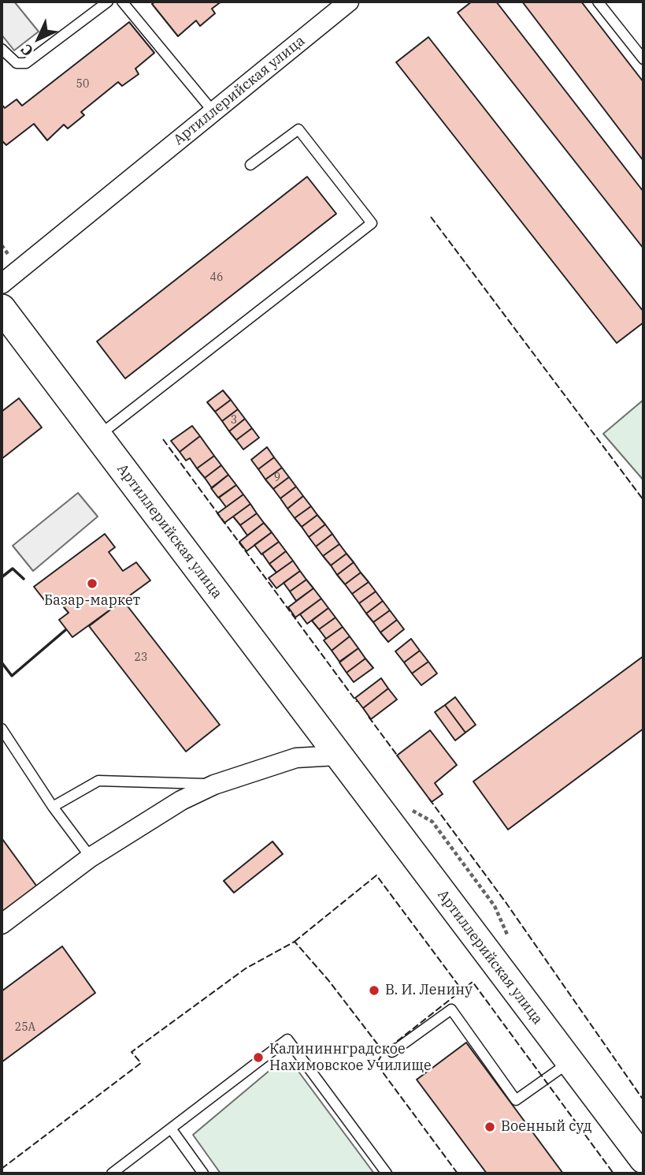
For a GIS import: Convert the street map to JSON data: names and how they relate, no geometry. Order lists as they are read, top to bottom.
{
  "streets": {
    "main road": ["Артиллерийская улица"]
  },
  "places": [
    "Базар-маркет",
    "В. И. Ленину",
    "Калининнградское Нахимовское Училище",
    "Военный суд"
  ],
  "house_numbers": [
    "50",
    "46",
    "3",
    "9",
    "23",
    "25А"
  ],
  "north": "bottom left"
}
